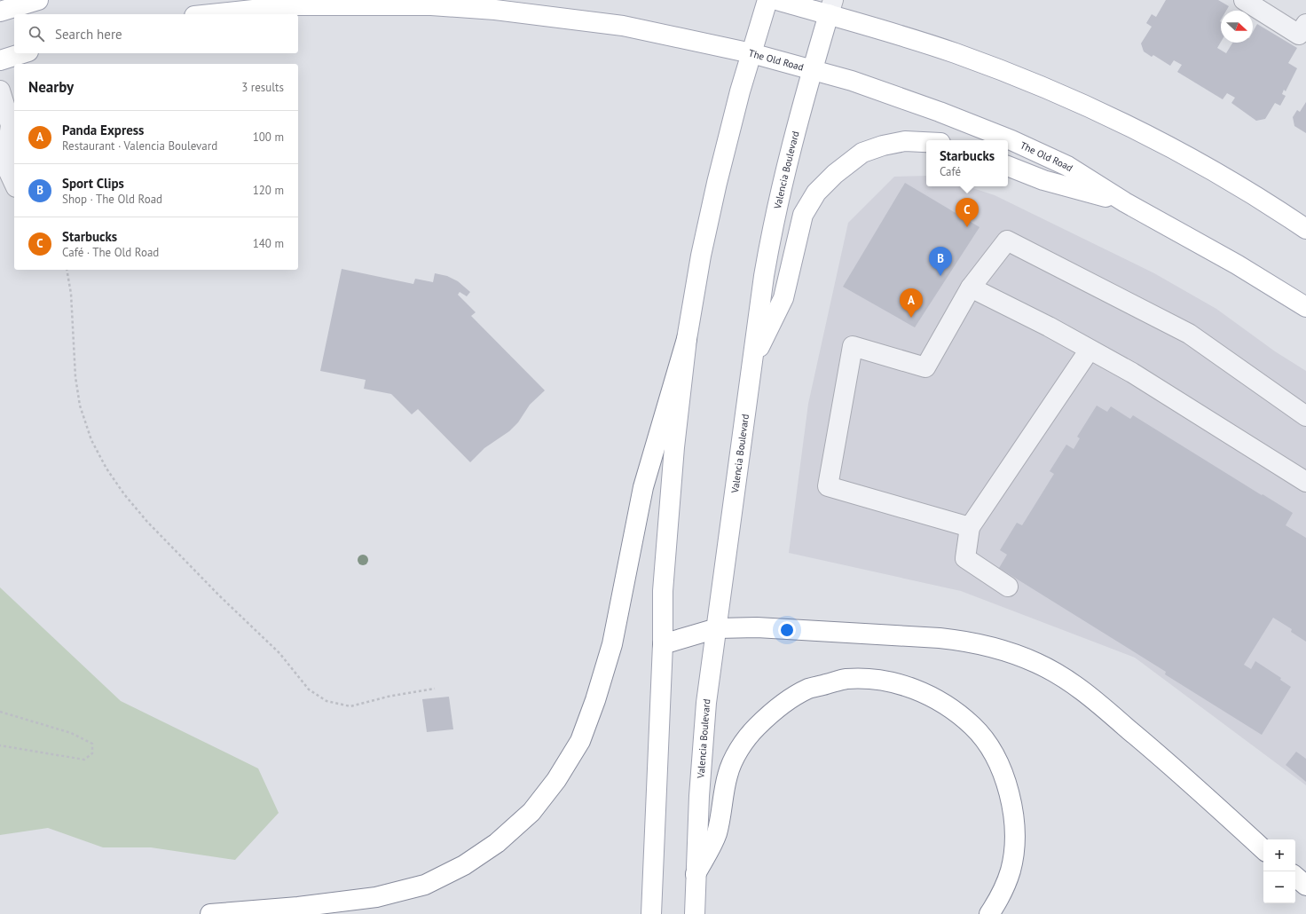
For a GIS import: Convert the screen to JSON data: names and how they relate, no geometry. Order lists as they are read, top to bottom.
{
  "streets": {
    "main road": ["The Old Road", "Valencia Boulevard"]
  },
  "crossings": [
    ["The Old Road", "Valencia Boulevard"]
  ],
  "north": "right",
  "page": {
    "search": "Search here",
    "heading": ["Nearby", "3 results"],
    "list": [
      {
        "mark": "A",
        "name": "Panda Express",
        "note": "Restaurant · Valencia Boulevard",
        "value": "100 m"
      },
      {
        "mark": "B",
        "name": "Sport Clips",
        "note": "Shop · The Old Road",
        "value": "120 m"
      },
      {
        "mark": "C",
        "name": "Starbucks",
        "note": "Café · The Old Road",
        "value": "140 m"
      }
    ],
    "popup": ["Starbucks", "Café"],
    "pins": ["C", "B", "A"],
    "map_buttons": ["+", "−"]
  }
}
